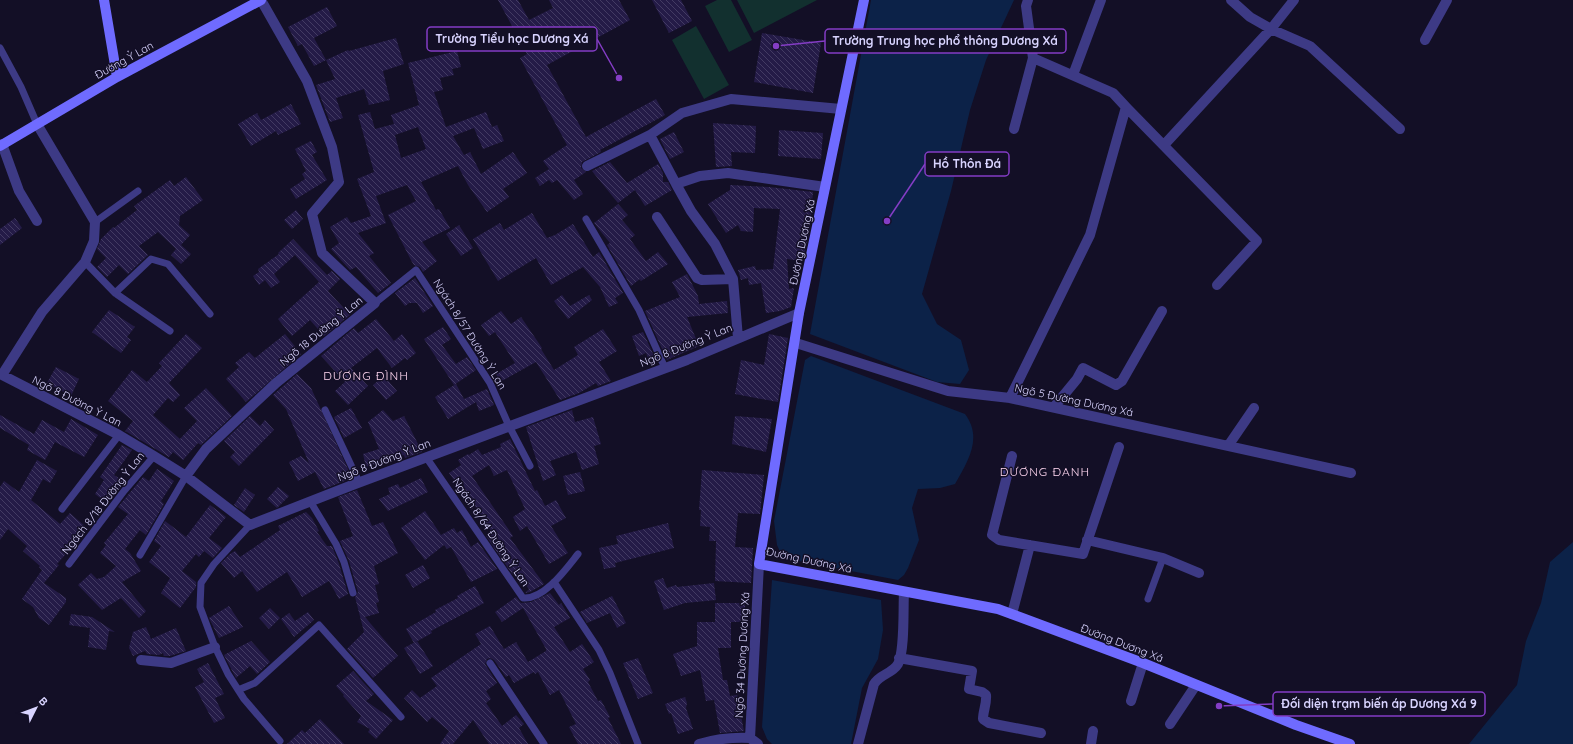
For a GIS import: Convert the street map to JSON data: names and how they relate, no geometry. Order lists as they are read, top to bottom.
{
  "streets": {
    "street": [
      "Đường Ỷ Lan",
      "Đường Dương Xá",
      "Ngõ 18 Đường Ỷ Lan",
      "Ngõ 8 Đường Ỷ Lan",
      "Ngõ 5 Đường Dương Xá",
      "Ngõ 34 Đường Dương Xá"
    ],
    "lane": ["Ngách 8/57 Đường Ỷ Lan", "Ngách 8/18 Đường Ỷ Lan", "Ngách 8/64 Đường Ỷ Lan"]
  },
  "crossings": [
    ["Đường Ỷ Lan", "Ngõ 18 Đường Ỷ Lan"],
    ["Đường Dương Xá", "Ngõ 8 Đường Ỷ Lan"],
    ["Đường Dương Xá", "Ngõ 5 Đường Dương Xá"],
    ["Đường Dương Xá", "Ngõ 34 Đường Dương Xá"],
    ["Ngõ 18 Đường Ỷ Lan", "Ngách 8/57 Đường Ỷ Lan"],
    ["Ngõ 18 Đường Ỷ Lan", "Ngõ 8 Đường Ỷ Lan"],
    ["Ngách 8/57 Đường Ỷ Lan", "Ngõ 8 Đường Ỷ Lan"],
    ["Ngõ 8 Đường Ỷ Lan", "Ngách 8/18 Đường Ỷ Lan"],
    ["Ngõ 8 Đường Ỷ Lan", "Ngách 8/64 Đường Ỷ Lan"]
  ],
  "districts": ["DƯƠNG ĐÌNH", "DƯƠNG ĐANH"],
  "places": [
    "Trường Trung học phổ thông Dương Xá",
    "Trường Tiểu học Dương Xá",
    "Hồ Thôn Đá",
    "Đối diện trạm biến áp Dương Xá 9"
  ],
  "north": "top right"
}
